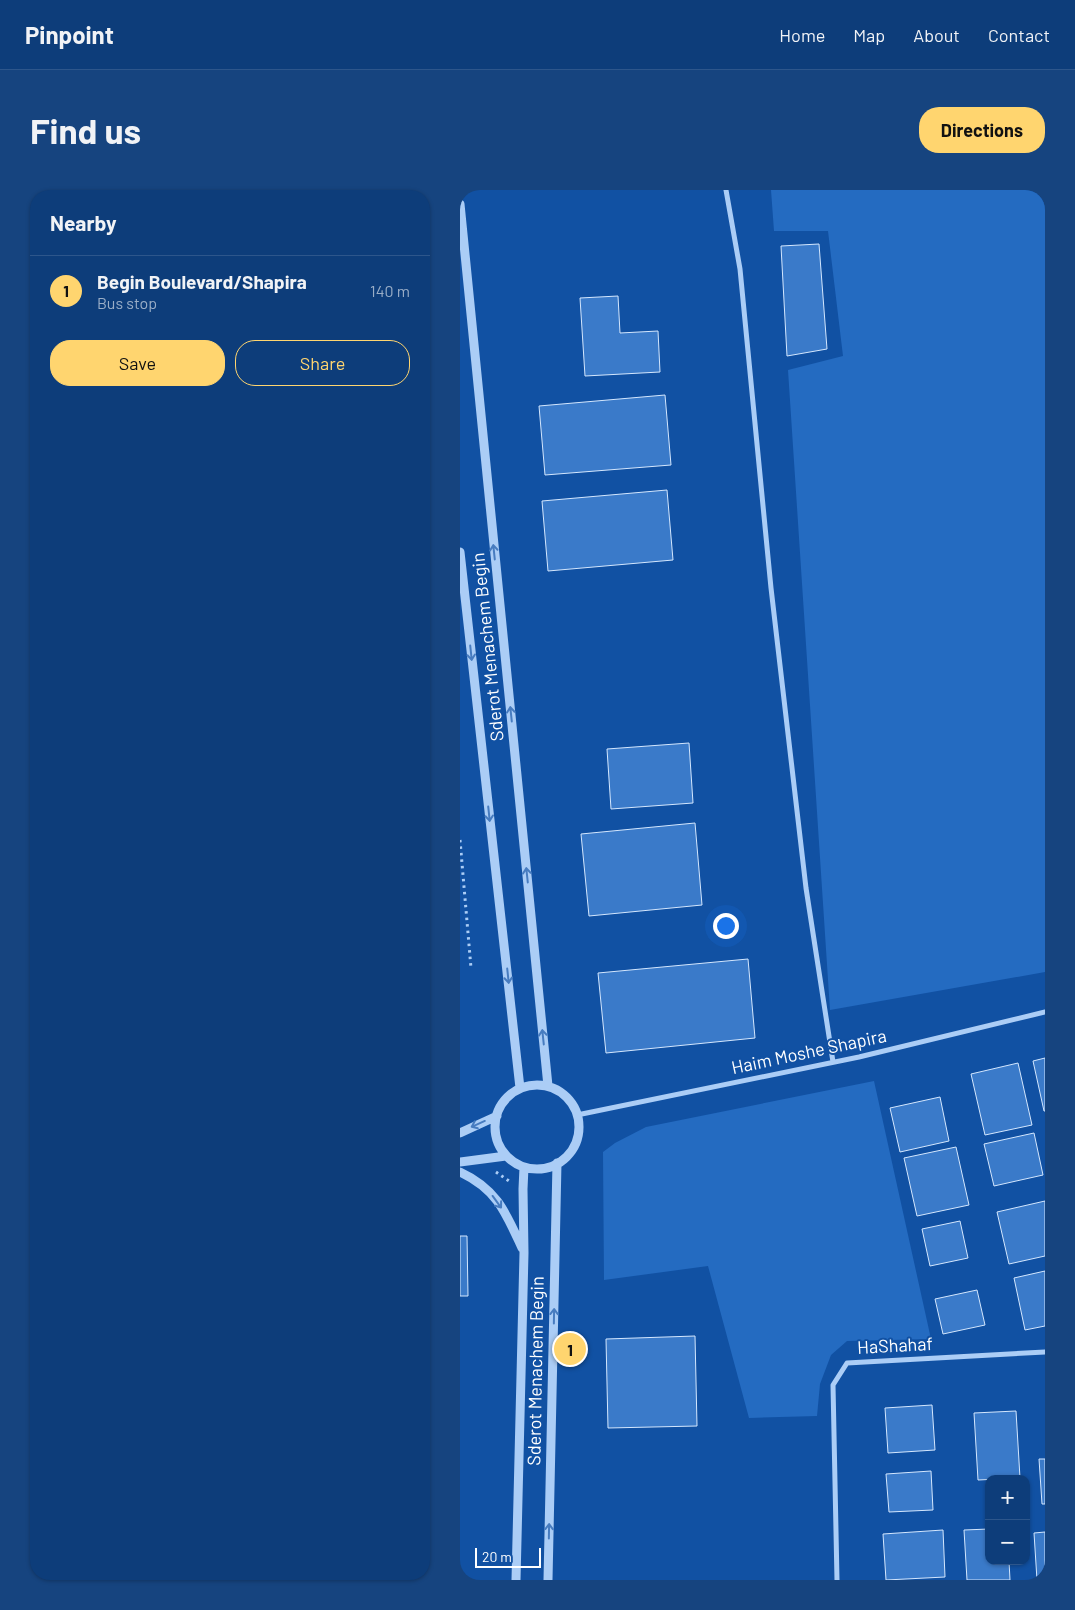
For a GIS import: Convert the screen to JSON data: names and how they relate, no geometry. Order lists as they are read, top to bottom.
{
  "streets": {
    "street": ["Sderot Menachem Begin", "Haim Moshe Shapira", "HaShahaf"]
  },
  "crossings": [
    ["Sderot Menachem Begin", "Haim Moshe Shapira"]
  ],
  "scale_bar": "20 m",
  "page": {
    "header": "Pinpoint",
    "nav": [
      "Home",
      "Map",
      "About",
      "Contact"
    ],
    "buttons": [
      "Directions",
      ["Save", "Share"]
    ],
    "title": "Find us",
    "heading": "Nearby",
    "list": [
      {
        "mark": "1",
        "name": "Begin Boulevard/Shapira",
        "note": "Bus stop",
        "value": "140 m"
      }
    ],
    "pins": "1",
    "map_buttons": ["+", "−"],
    "scale": "20 m"
  }
}
